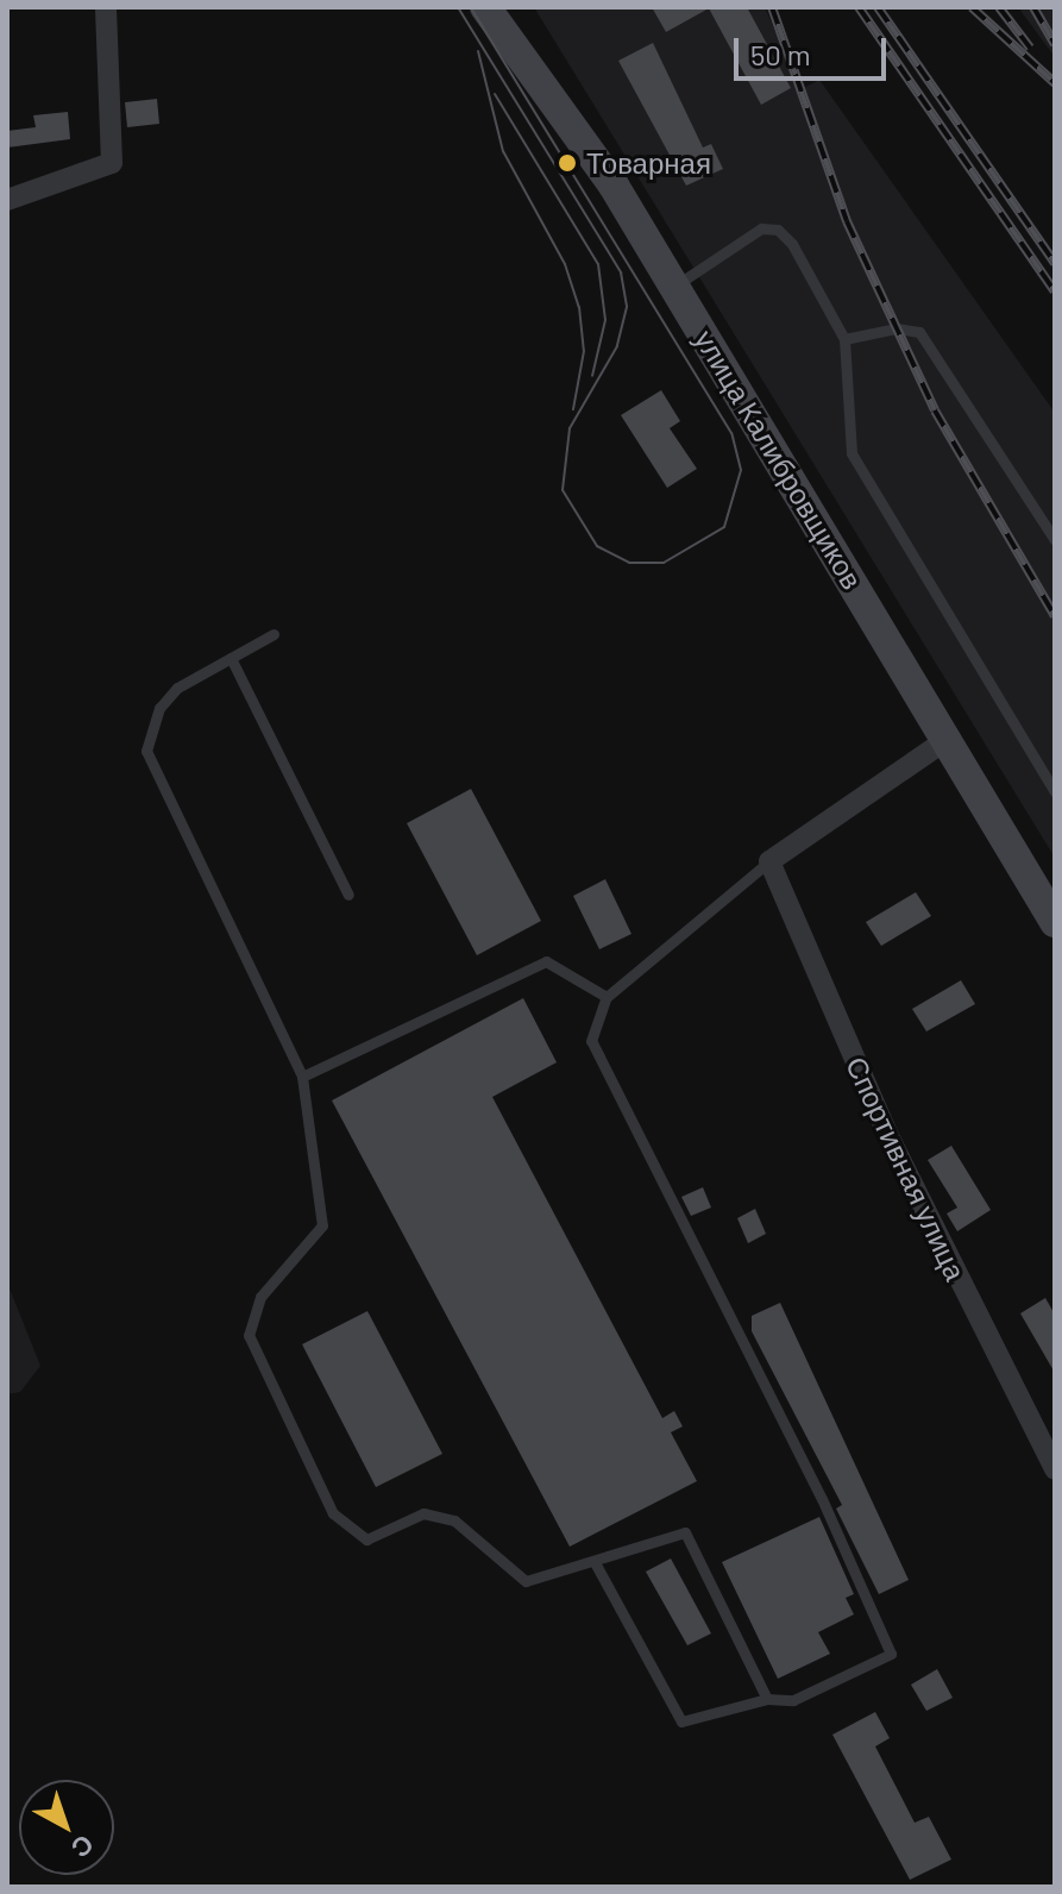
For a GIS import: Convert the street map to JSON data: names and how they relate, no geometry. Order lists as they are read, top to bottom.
{
  "streets": {
    "street": ["улица Калибровщиков", "Спортивная улица"]
  },
  "places": ["Товарная"],
  "scale_bar": "50 m",
  "north": "bottom right"
}
